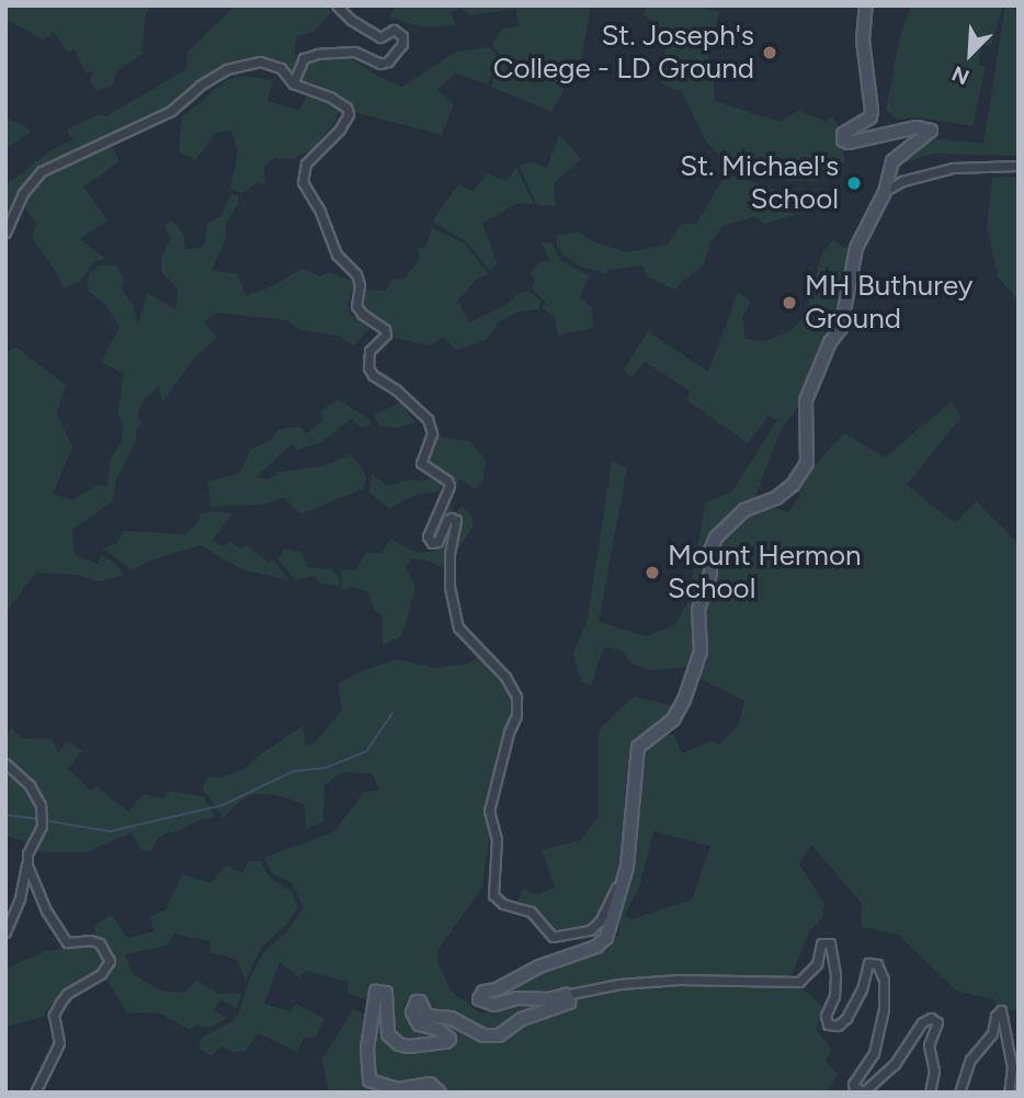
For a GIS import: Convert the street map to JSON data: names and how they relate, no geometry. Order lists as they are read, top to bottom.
{
  "places": [
    "St. Joseph's College - LD Ground",
    "St. Michael's School",
    "MH Buthurey Ground",
    "Mount Hermon School"
  ],
  "north": "bottom left"
}
